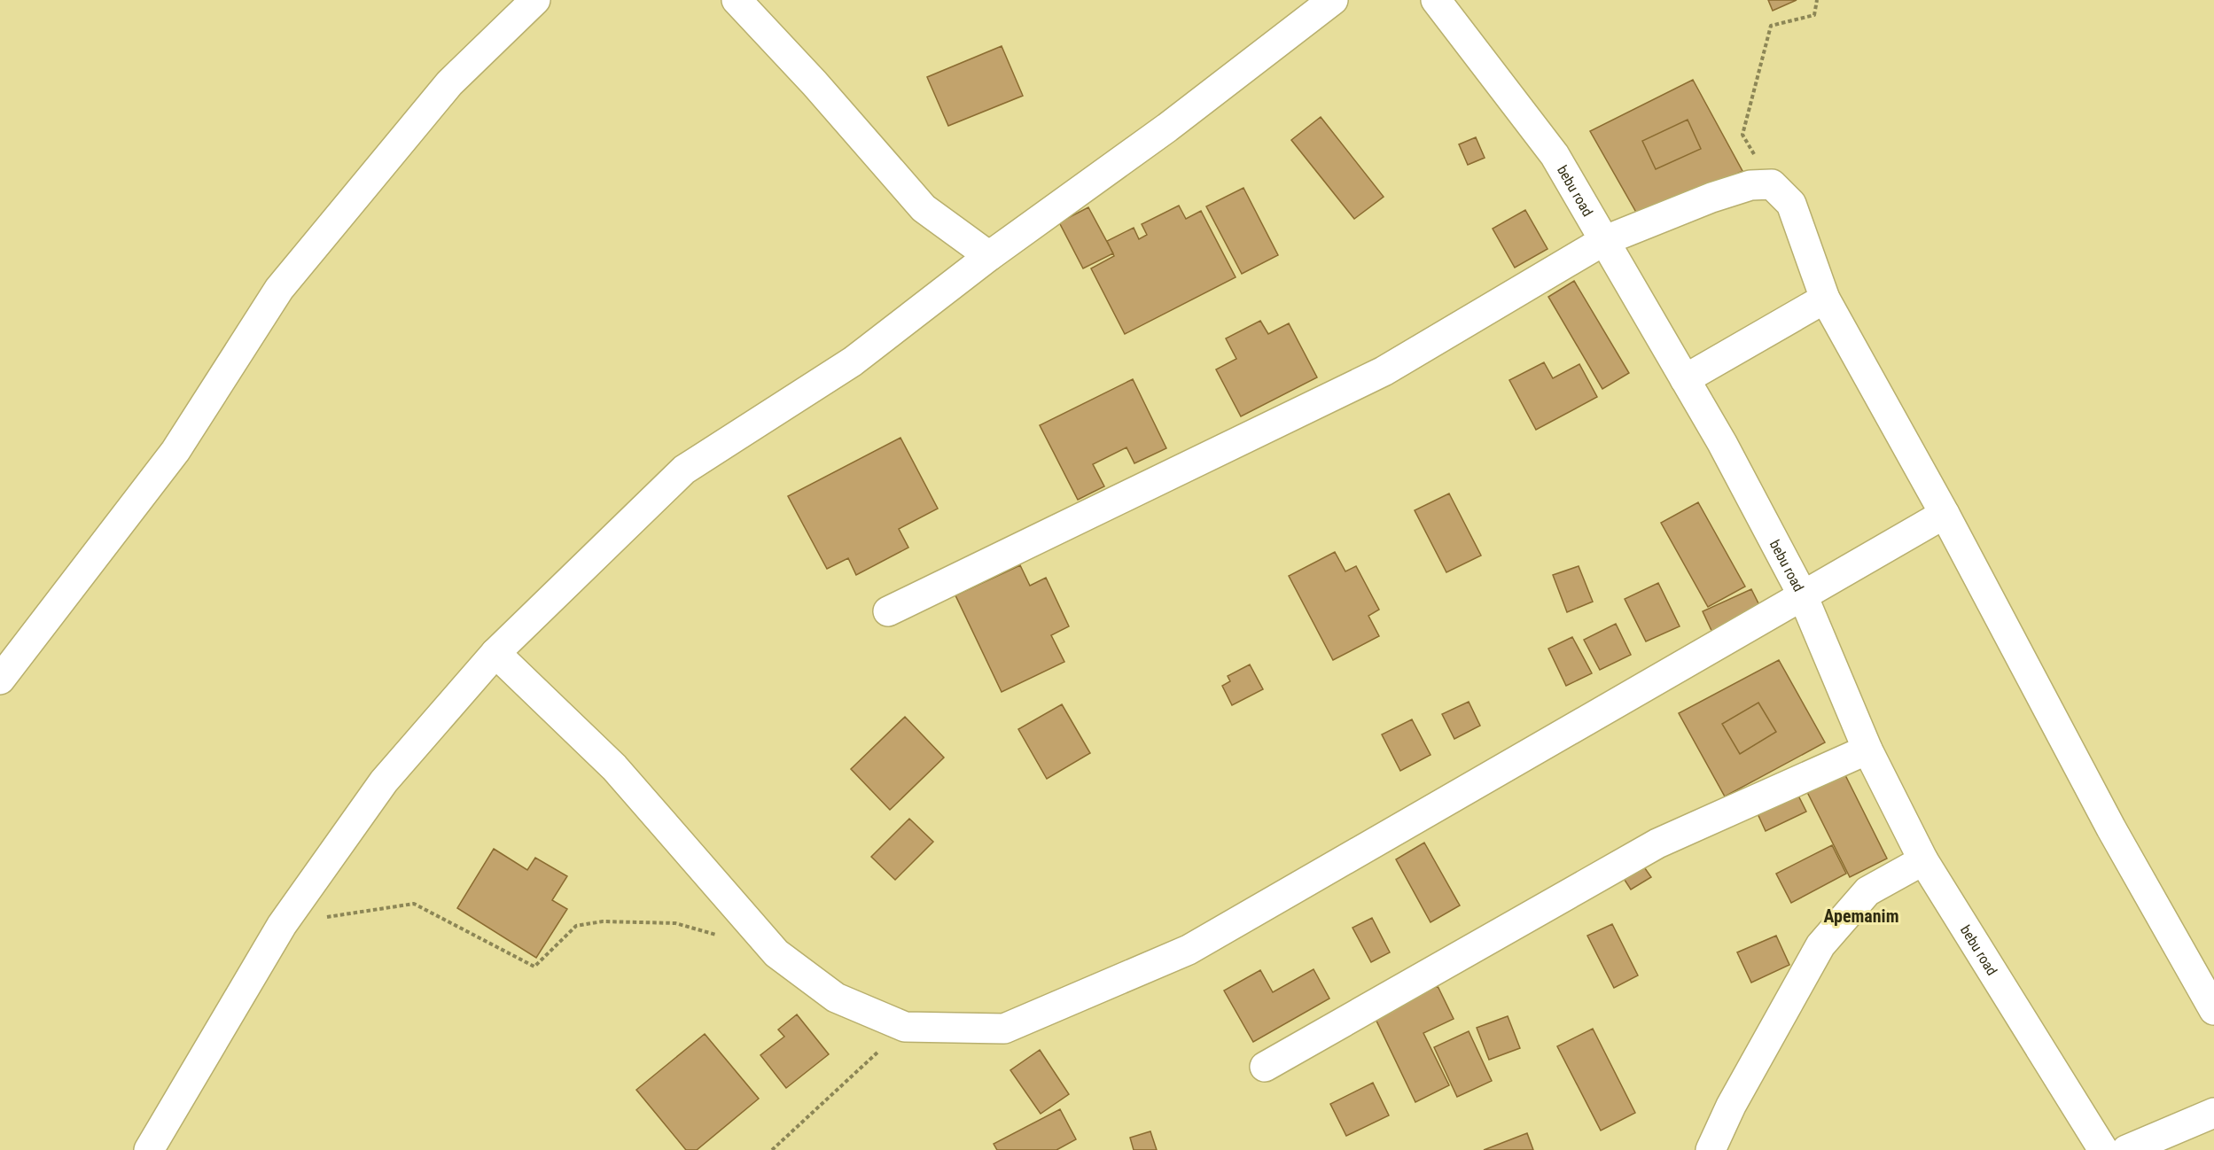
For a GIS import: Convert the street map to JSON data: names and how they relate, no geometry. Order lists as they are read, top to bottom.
{
  "streets": {
    "street": ["bebu road"]
  },
  "districts": ["Apemanim"]
}
